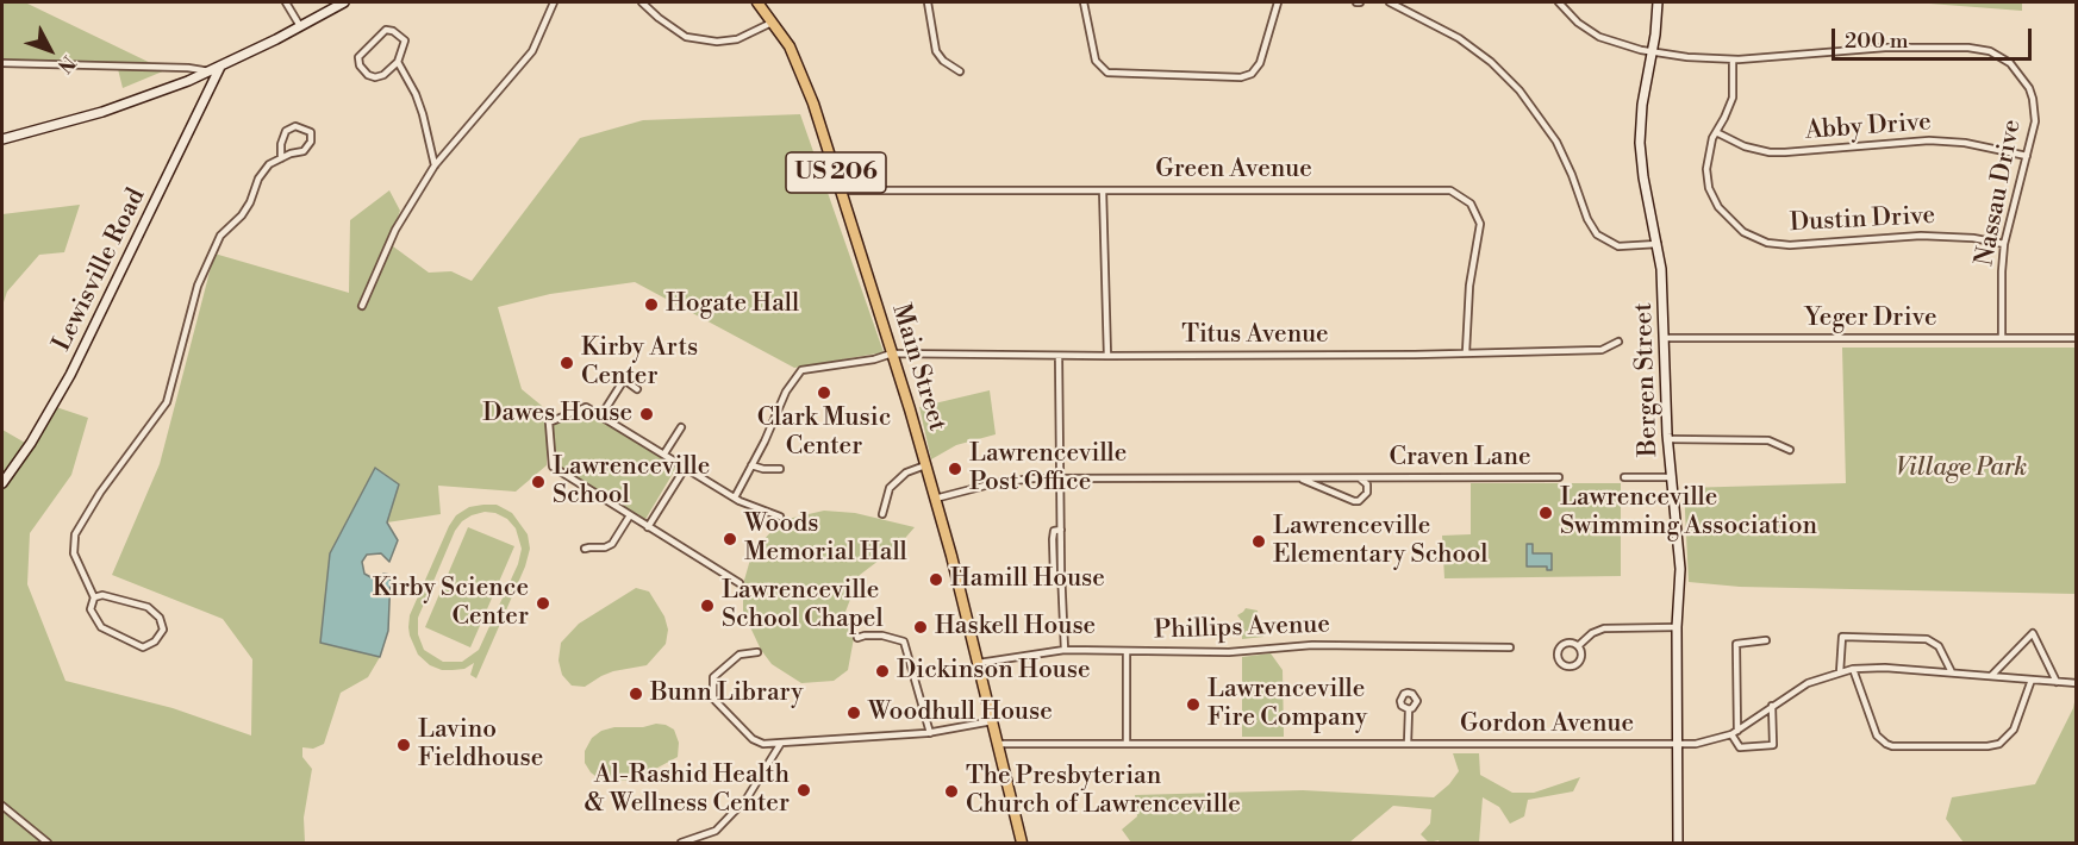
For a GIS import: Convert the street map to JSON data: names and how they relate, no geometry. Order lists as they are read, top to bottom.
{
  "streets": {
    "highway": ["US 206", "Main Street"],
    "street": [
      "Abby Drive",
      "Green Avenue",
      "Nassau Drive",
      "Dustin Drive",
      "Lewisville Road",
      "Yeger Drive",
      "Titus Avenue",
      "Bergen Street",
      "Craven Lane",
      "Phillips Avenue",
      "Gordon Avenue"
    ]
  },
  "crossings": [
    ["Abby Drive", "Nassau Drive"],
    ["Abby Drive", "Dustin Drive"],
    ["Green Avenue", "Titus Avenue"],
    ["Green Avenue", "Main Street"],
    ["Nassau Drive", "Dustin Drive"],
    ["Nassau Drive", "Yeger Drive"],
    ["Nassau Drive", "Bergen Street"],
    ["Yeger Drive", "Bergen Street"],
    ["Titus Avenue", "Main Street"],
    ["Main Street", "Craven Lane"],
    ["Main Street", "Phillips Avenue"],
    ["Main Street", "Gordon Avenue"],
    ["Bergen Street", "Gordon Avenue"]
  ],
  "parks": ["Village Park"],
  "places": [
    "Hogate Hall",
    "Kirby Arts Center",
    "Clark Music Center",
    "Dawes House",
    "Lawrenceville Post Office",
    "Lawrenceville School",
    "Lawrenceville Swimming Association",
    "Woods Memorial Hall",
    "Lawrenceville Elementary School",
    "Hamill House",
    "Kirby Science Center",
    "Lawrenceville School Chapel",
    "Haskell House",
    "Dickinson House",
    "Bunn Library",
    "Lawrenceville Fire Company",
    "Woodhull House",
    "Lavino Fieldhouse",
    "Al-Rashid Health & Wellness Center",
    "The Presbyterian Church of Lawrenceville"
  ],
  "scale_bar": "200 m",
  "north": "bottom right"
}
